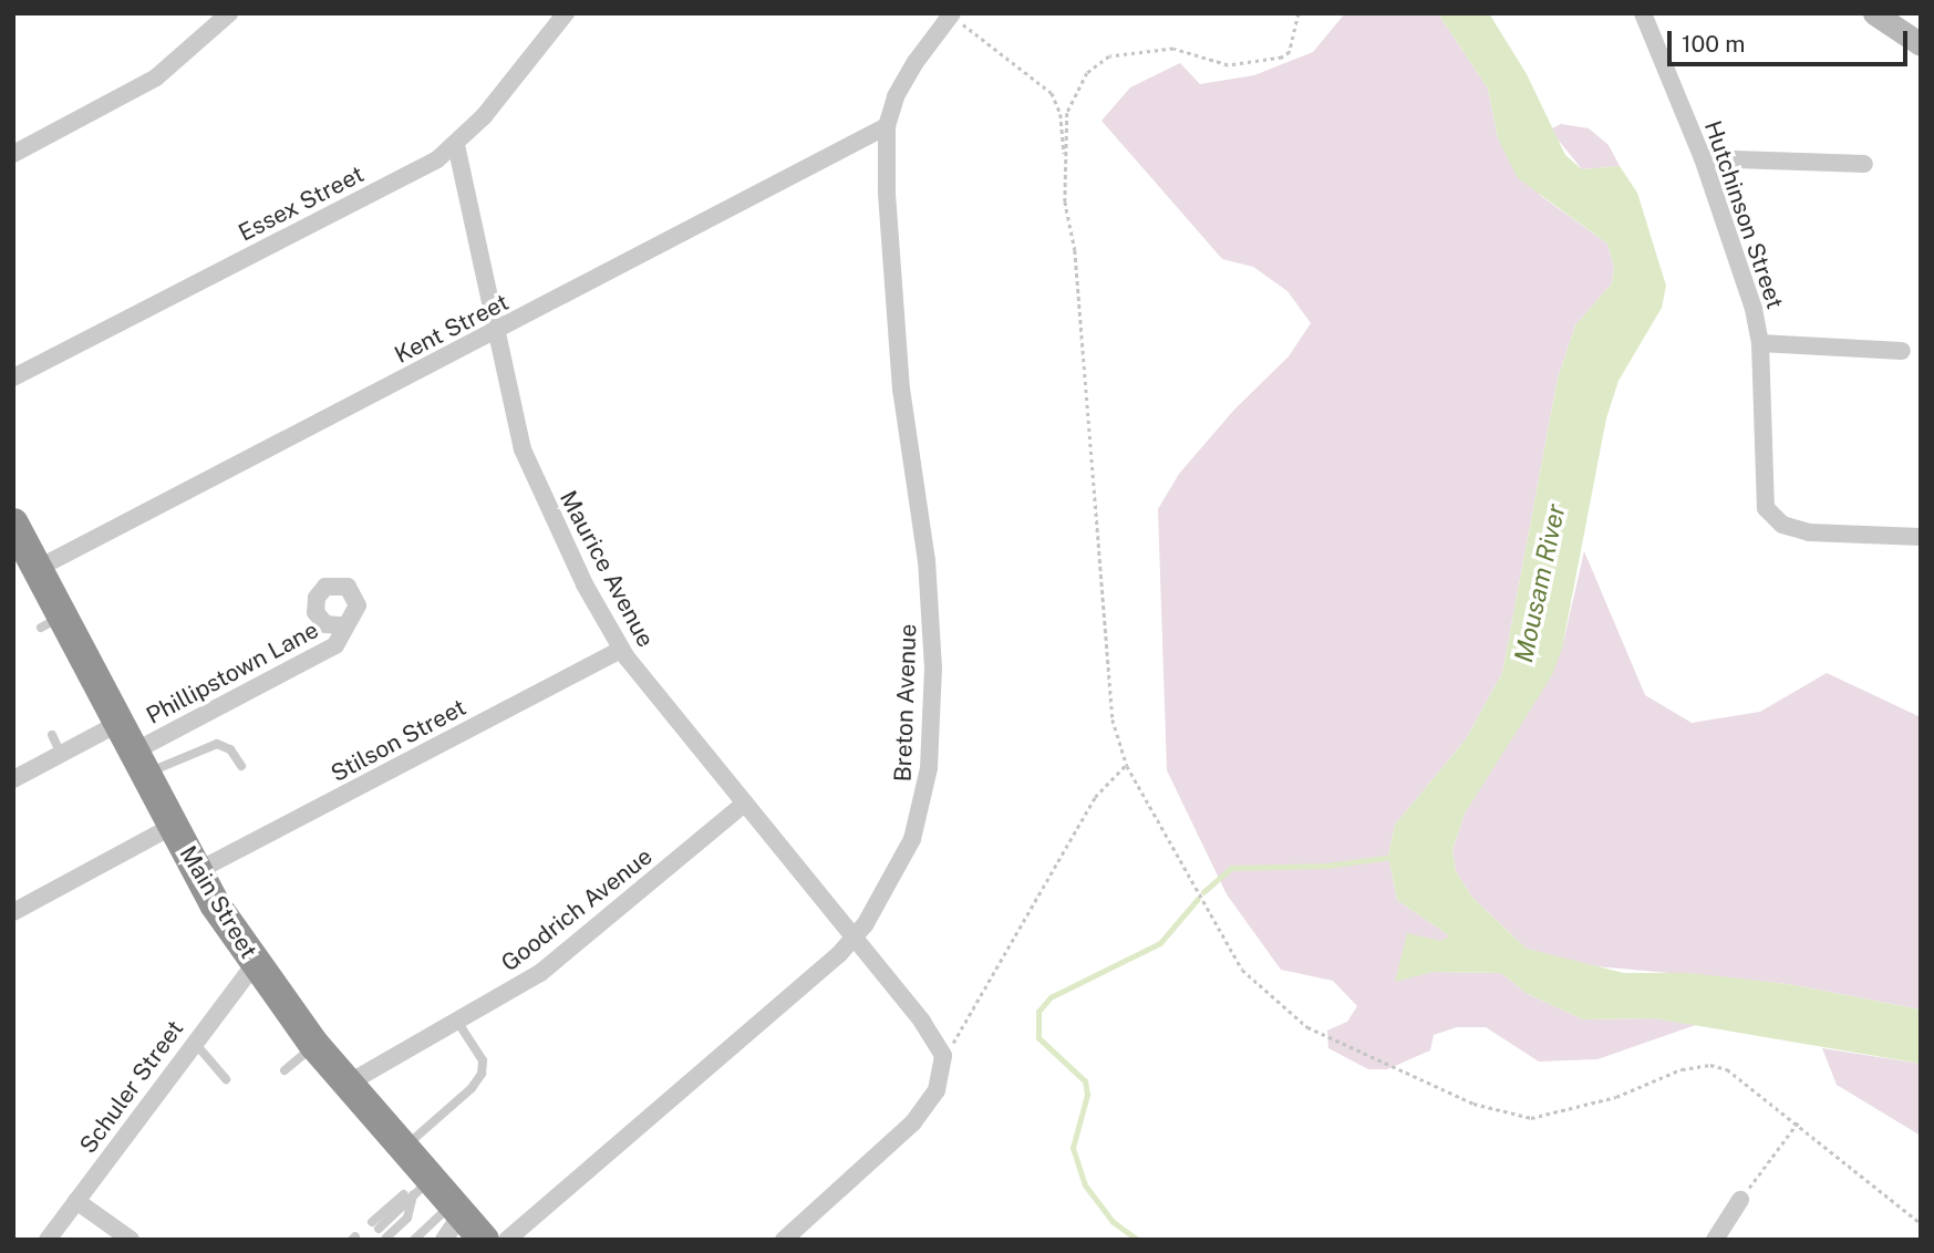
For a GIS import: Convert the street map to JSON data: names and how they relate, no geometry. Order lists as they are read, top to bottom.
{
  "streets": {
    "highway": ["Main Street"],
    "street": [
      "Essex Street",
      "Hutchinson Street",
      "Kent Street",
      "Maurice Avenue",
      "Phillipstown Lane",
      "Breton Avenue",
      "Stilson Street",
      "Goodrich Avenue",
      "Schuler Street"
    ]
  },
  "crossings": [
    ["Essex Street", "Maurice Avenue"],
    ["Kent Street", "Maurice Avenue"],
    ["Kent Street", "Breton Avenue"],
    ["Kent Street", "Main Street"],
    ["Maurice Avenue", "Breton Avenue"],
    ["Maurice Avenue", "Stilson Street"],
    ["Maurice Avenue", "Goodrich Avenue"],
    ["Phillipstown Lane", "Main Street"],
    ["Stilson Street", "Main Street"],
    ["Main Street", "Goodrich Avenue"],
    ["Main Street", "Schuler Street"]
  ],
  "water": ["Mousam River"],
  "scale_bar": "100 m"
}
